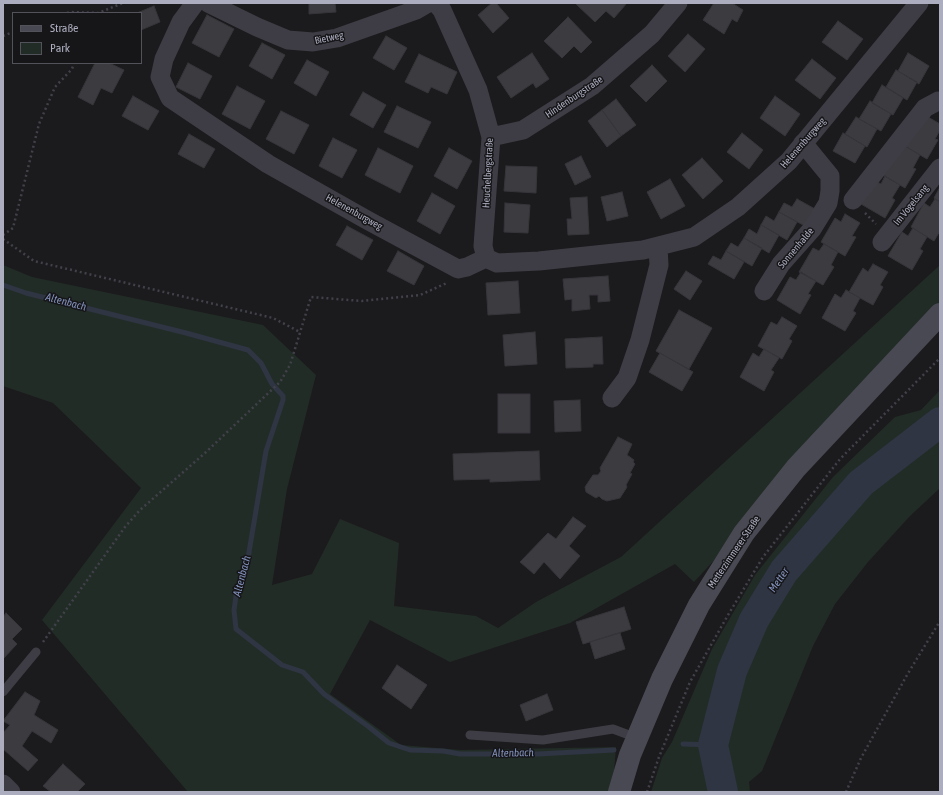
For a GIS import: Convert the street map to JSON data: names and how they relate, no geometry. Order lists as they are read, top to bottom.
{
  "streets": {
    "main road": ["Metterzimmerer Straße"],
    "street": [
      "Bietweg",
      "Hindenburgstraße",
      "Helenenburgweg",
      "Heuchelbergstraße",
      "Im Vogelsang",
      "Sonnenhalde"
    ]
  },
  "crossings": [
    ["Bietweg", "Heuchelbergstraße"],
    ["Hindenburgstraße", "Heuchelbergstraße"],
    ["Helenenburgweg", "Heuchelbergstraße"],
    ["Helenenburgweg", "Sonnenhalde"]
  ],
  "water": ["Altenbach", "Metter"],
  "legend": ["Straße", "Park"]
}
